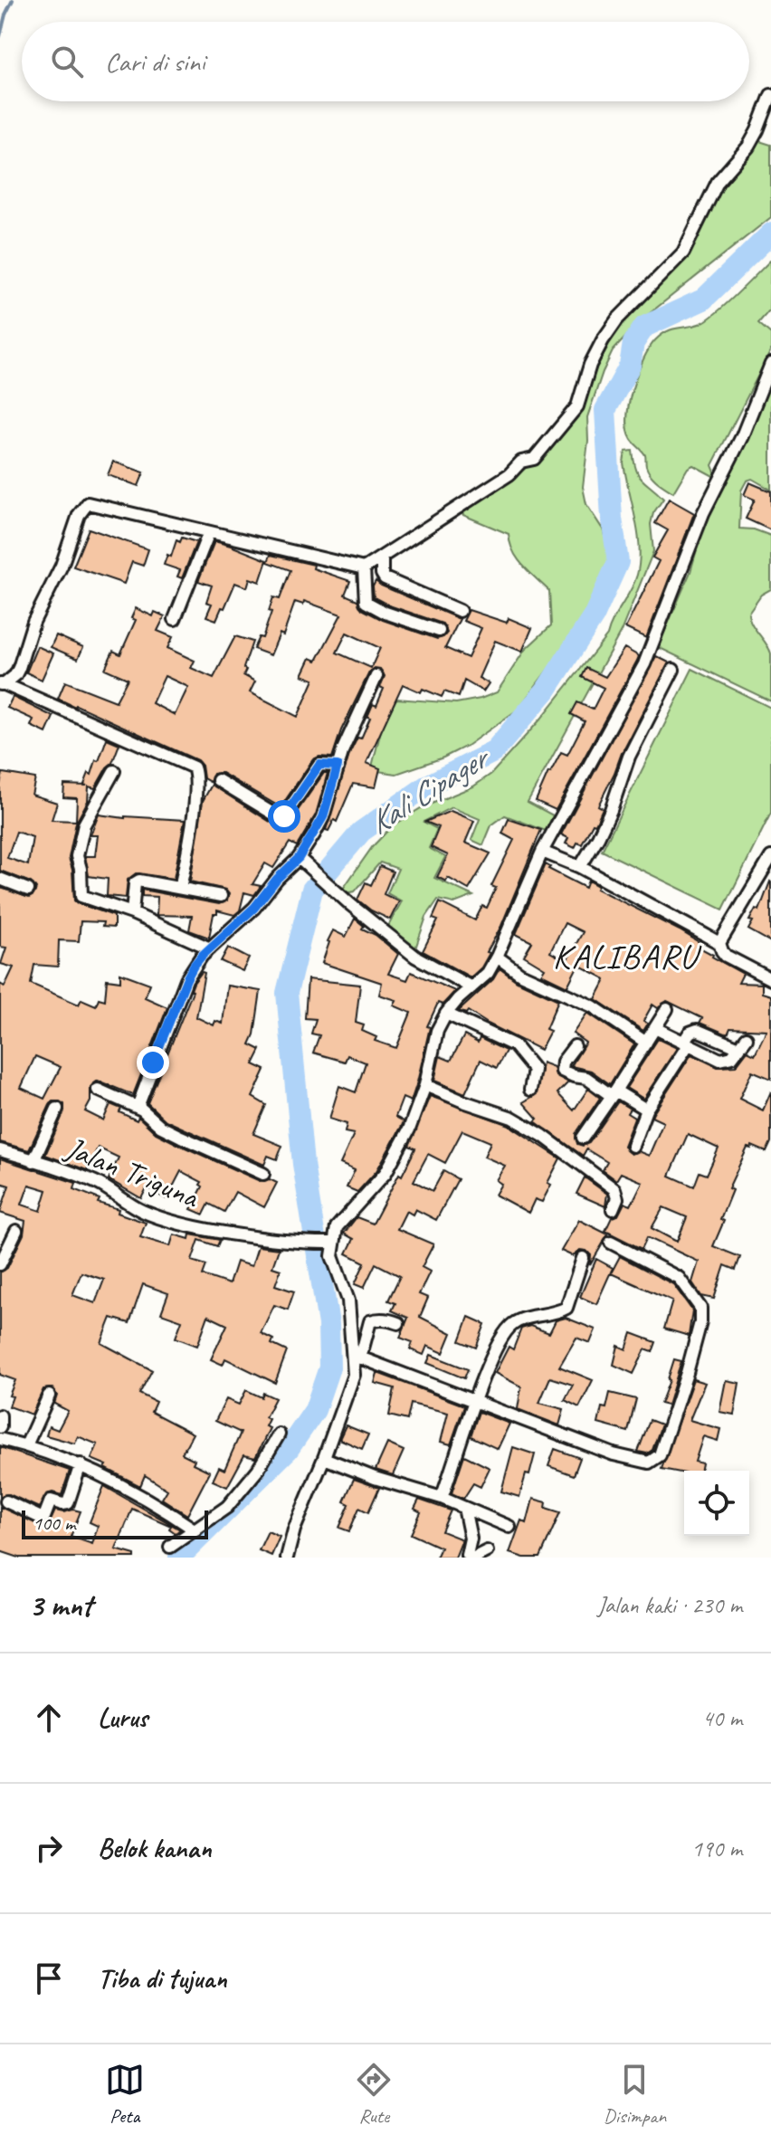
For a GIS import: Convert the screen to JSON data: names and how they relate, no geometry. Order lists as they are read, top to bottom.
{
  "streets": {
    "street": ["Jalan Triguna"]
  },
  "districts": ["KALIBARU"],
  "water": ["Kali Cipager"],
  "scale_bar": "100 m",
  "page": {
    "search": "Cari di sini",
    "scale": "100 m",
    "heading": ["3 mnt", "Jalan kaki · 230 m"],
    "list": [
      ["Lurus", "40 m"],
      ["Belok kanan", "190 m"],
      "Tiba di tujuan"
    ],
    "nav": ["Peta", "Rute", "Disimpan"]
  }
}
